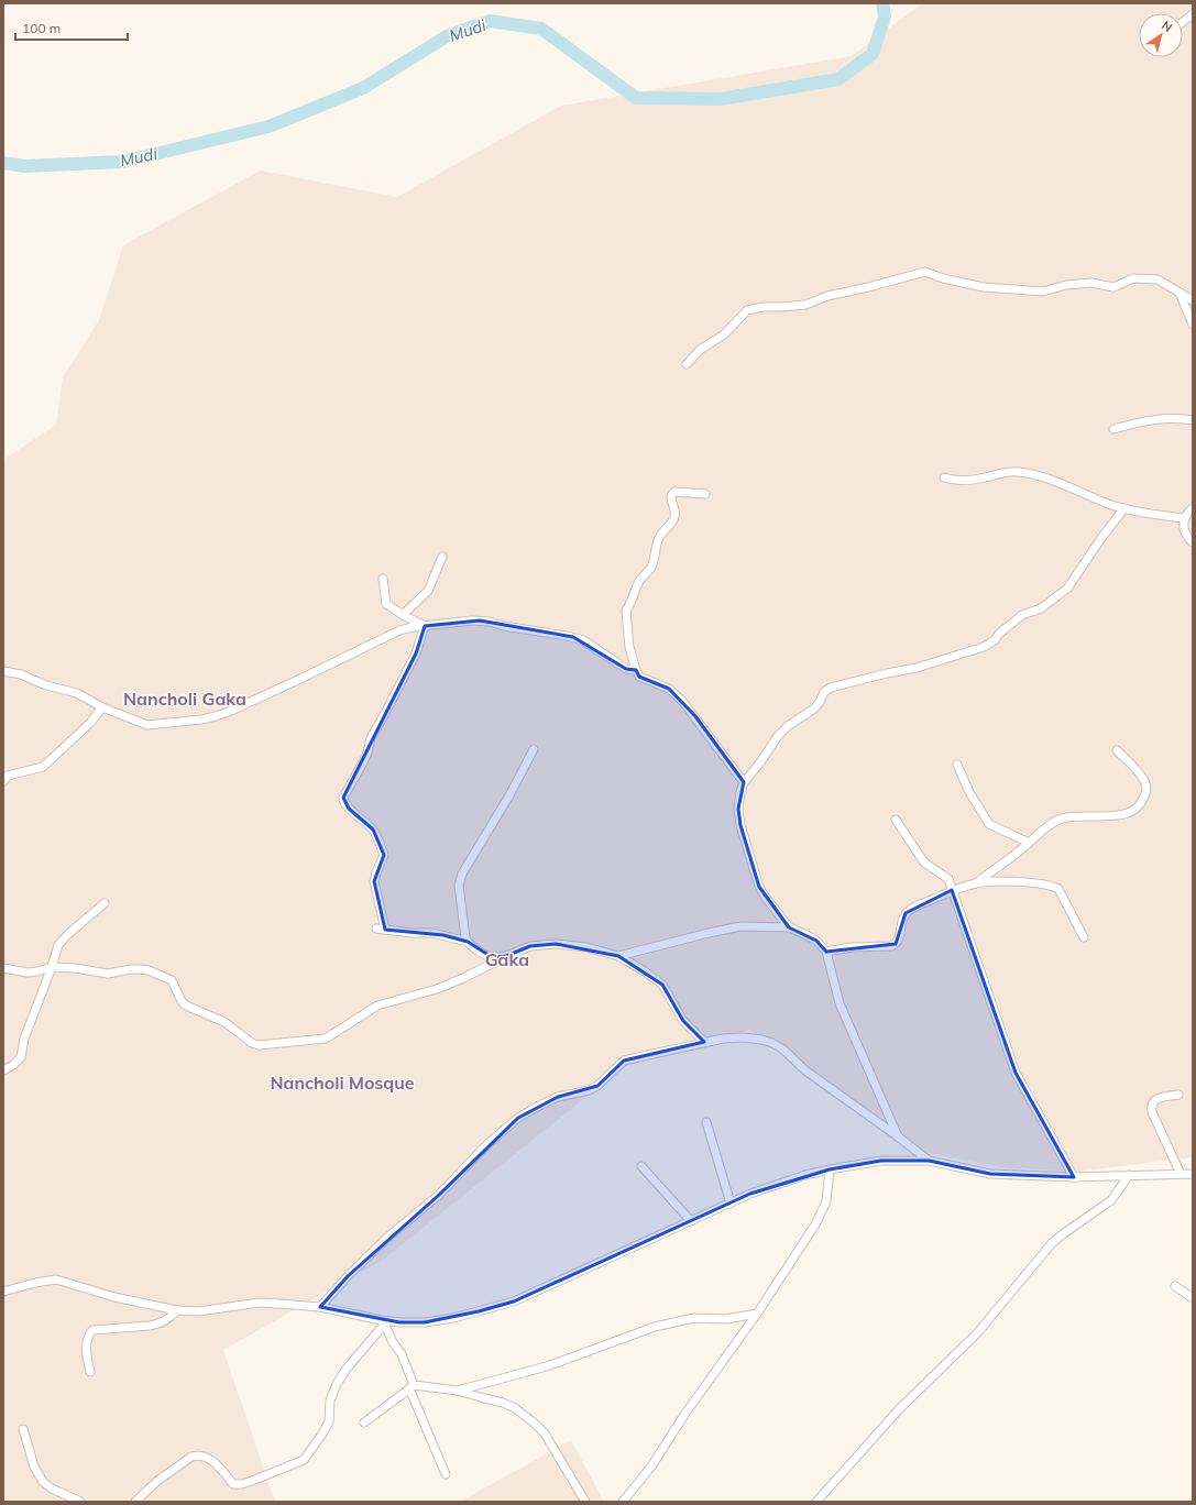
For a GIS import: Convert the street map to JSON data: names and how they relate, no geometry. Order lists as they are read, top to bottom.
{
  "districts": ["Nancholi Gaka", "Gaka", "Nancholi Mosque"],
  "water": ["Mudi"],
  "scale_bar": "100 m",
  "north": "top right"
}
